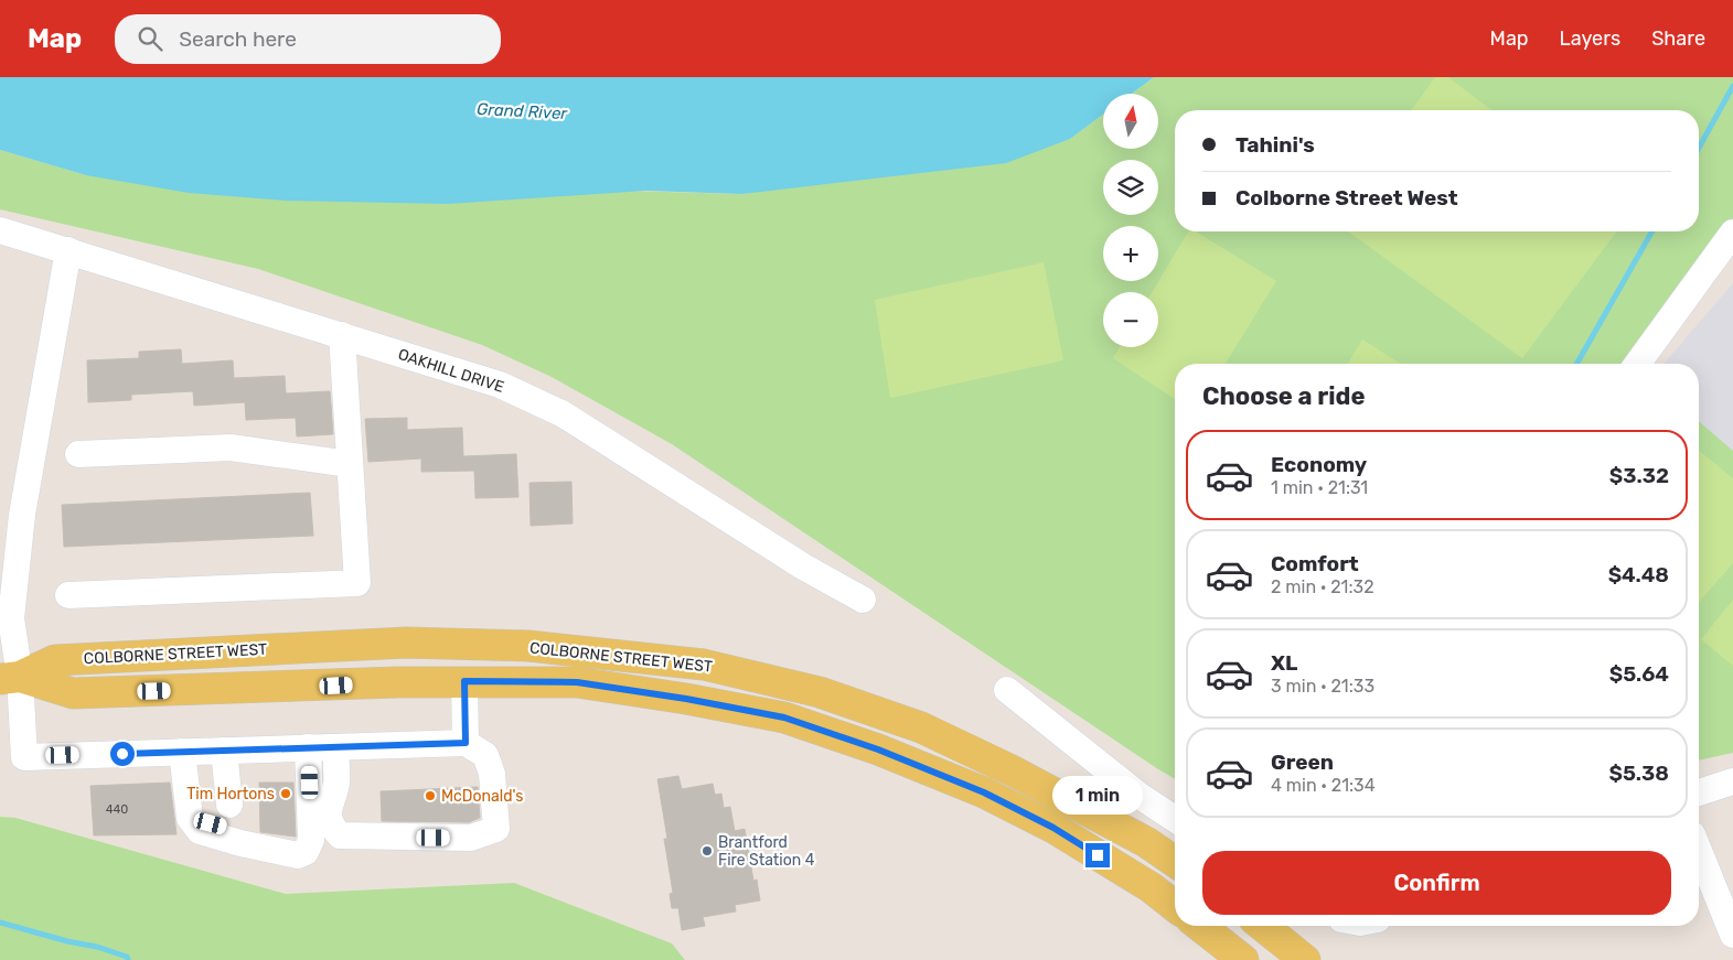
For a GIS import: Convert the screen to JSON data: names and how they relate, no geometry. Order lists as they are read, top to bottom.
{
  "streets": {
    "main road": ["COLBORNE STREET WEST"],
    "street": ["OAKHILL DRIVE"]
  },
  "water": ["Grand River"],
  "places": ["Tim Hortons", "McDonald's", "Brantford Fire Station 4"],
  "house_numbers": ["440"],
  "north": "top",
  "page": {
    "header": "Map",
    "search": "Search here",
    "nav": ["Map", "Layers", "Share"],
    "map_buttons": ["+", "−"],
    "banner": ["Tahini's", "Colborne Street West"],
    "heading": "Choose a ride",
    "list": [
      {
        "name": "Economy",
        "note": "1 min · 21:31",
        "value": "$3.32"
      },
      {
        "name": "Comfort",
        "note": "2 min · 21:32",
        "value": "$4.48"
      },
      {
        "name": "XL",
        "note": "3 min · 21:33",
        "value": "$5.64"
      },
      {
        "name": "Green",
        "note": "4 min · 21:34",
        "value": "$5.38"
      }
    ],
    "bubble": "1 min",
    "buttons": "Confirm"
  }
}
